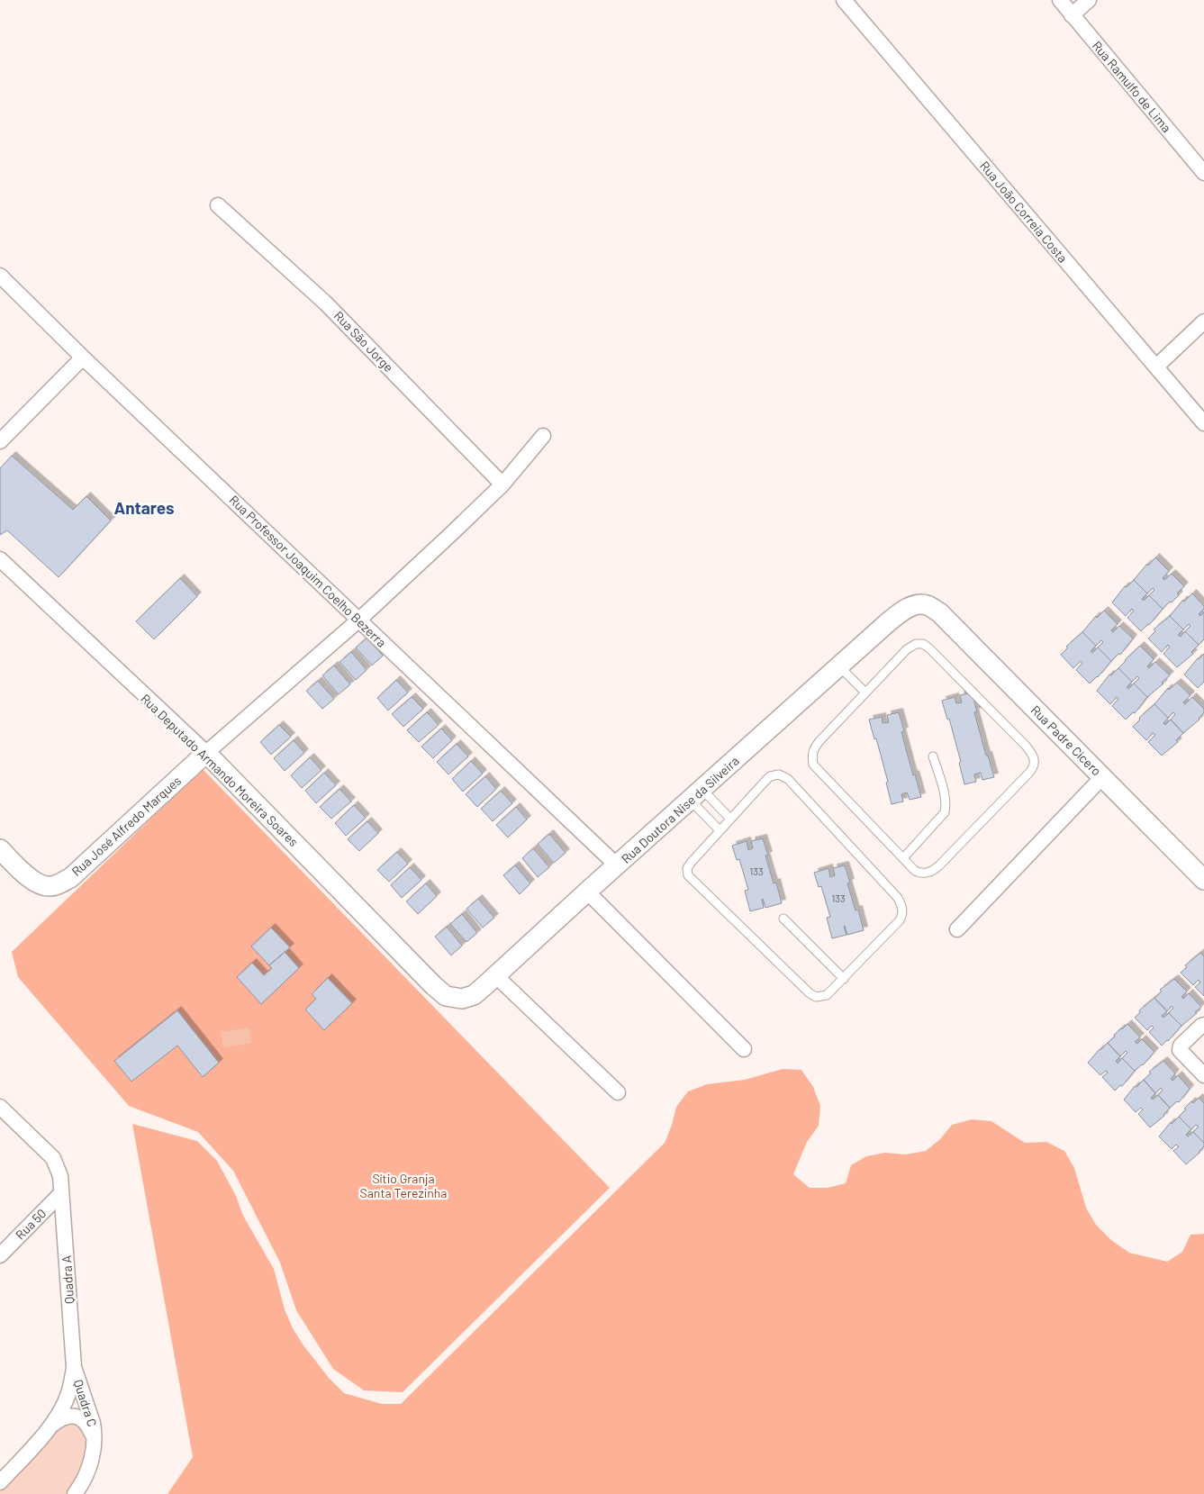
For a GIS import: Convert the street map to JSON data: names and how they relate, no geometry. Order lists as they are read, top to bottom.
{
  "streets": {
    "street": [
      "Rua Ramulfo de Lima",
      "Rua João Correia Costa",
      "Rua São Jorge",
      "Rua Professor Joaquim Coelho Bezerra",
      "Rua Padre Cícero",
      "Rua Deputado Armando Moreira Soares",
      "Rua Doutora Nise da Silveira",
      "Rua José Alfredo Marques",
      "Rua 50",
      "Quadra A",
      "Quadra C"
    ]
  },
  "crossings": [
    ["Rua Professor Joaquim Coelho Bezerra", "Rua Doutora Nise da Silveira"],
    ["Rua Padre Cícero", "Rua Doutora Nise da Silveira"],
    ["Rua Deputado Armando Moreira Soares", "Rua Doutora Nise da Silveira"],
    ["Rua Deputado Armando Moreira Soares", "Rua José Alfredo Marques"],
    ["Rua 50", "Quadra A"],
    ["Quadra A", "Quadra C"]
  ],
  "districts": ["Antares"],
  "parks": ["Sítio Granja Santa Terezinha"],
  "house_numbers": ["133", "133"]
}
